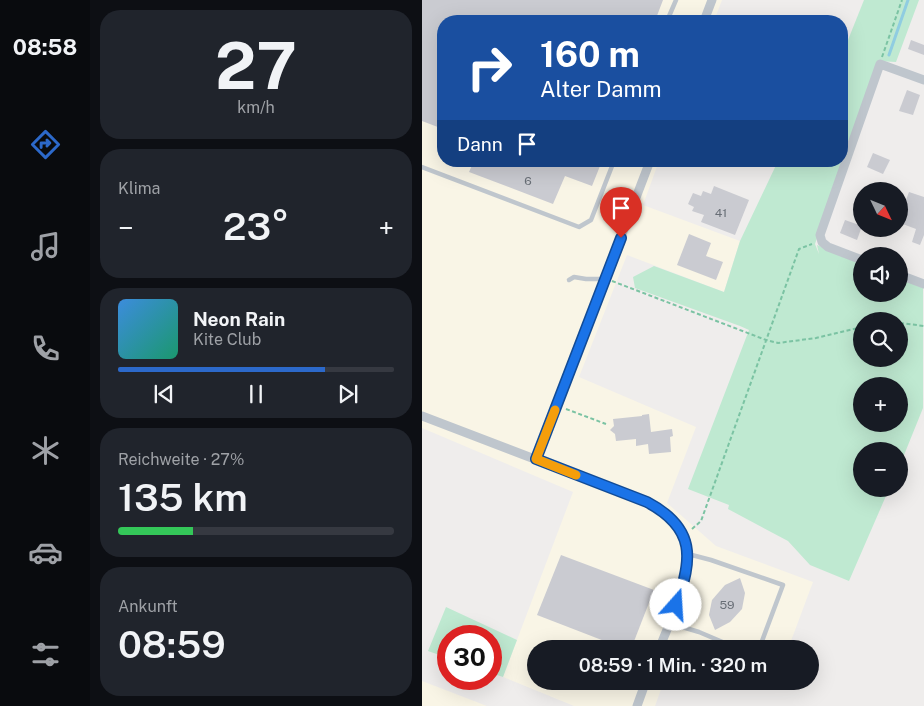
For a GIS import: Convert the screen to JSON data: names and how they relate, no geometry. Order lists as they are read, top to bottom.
{
  "house_numbers": ["6", "41", "59"],
  "north": "bottom right",
  "page": {
    "tabs": "08:58",
    "tile": [
      ["27", "km/h"],
      "Klima",
      ["Reichweite · 27%", "135 km"],
      ["Ankunft", "08:59"]
    ],
    "turn": ["160 m", "Alter Damm"],
    "then": "Dann",
    "map_buttons": ["+", "−"],
    "heat": ["−", "23°", "+"],
    "song": ["Neon Rain", "Kite Club"],
    "limit": "30",
    "trip": "08:59 · 1 Min. · 320 m"
  }
}
